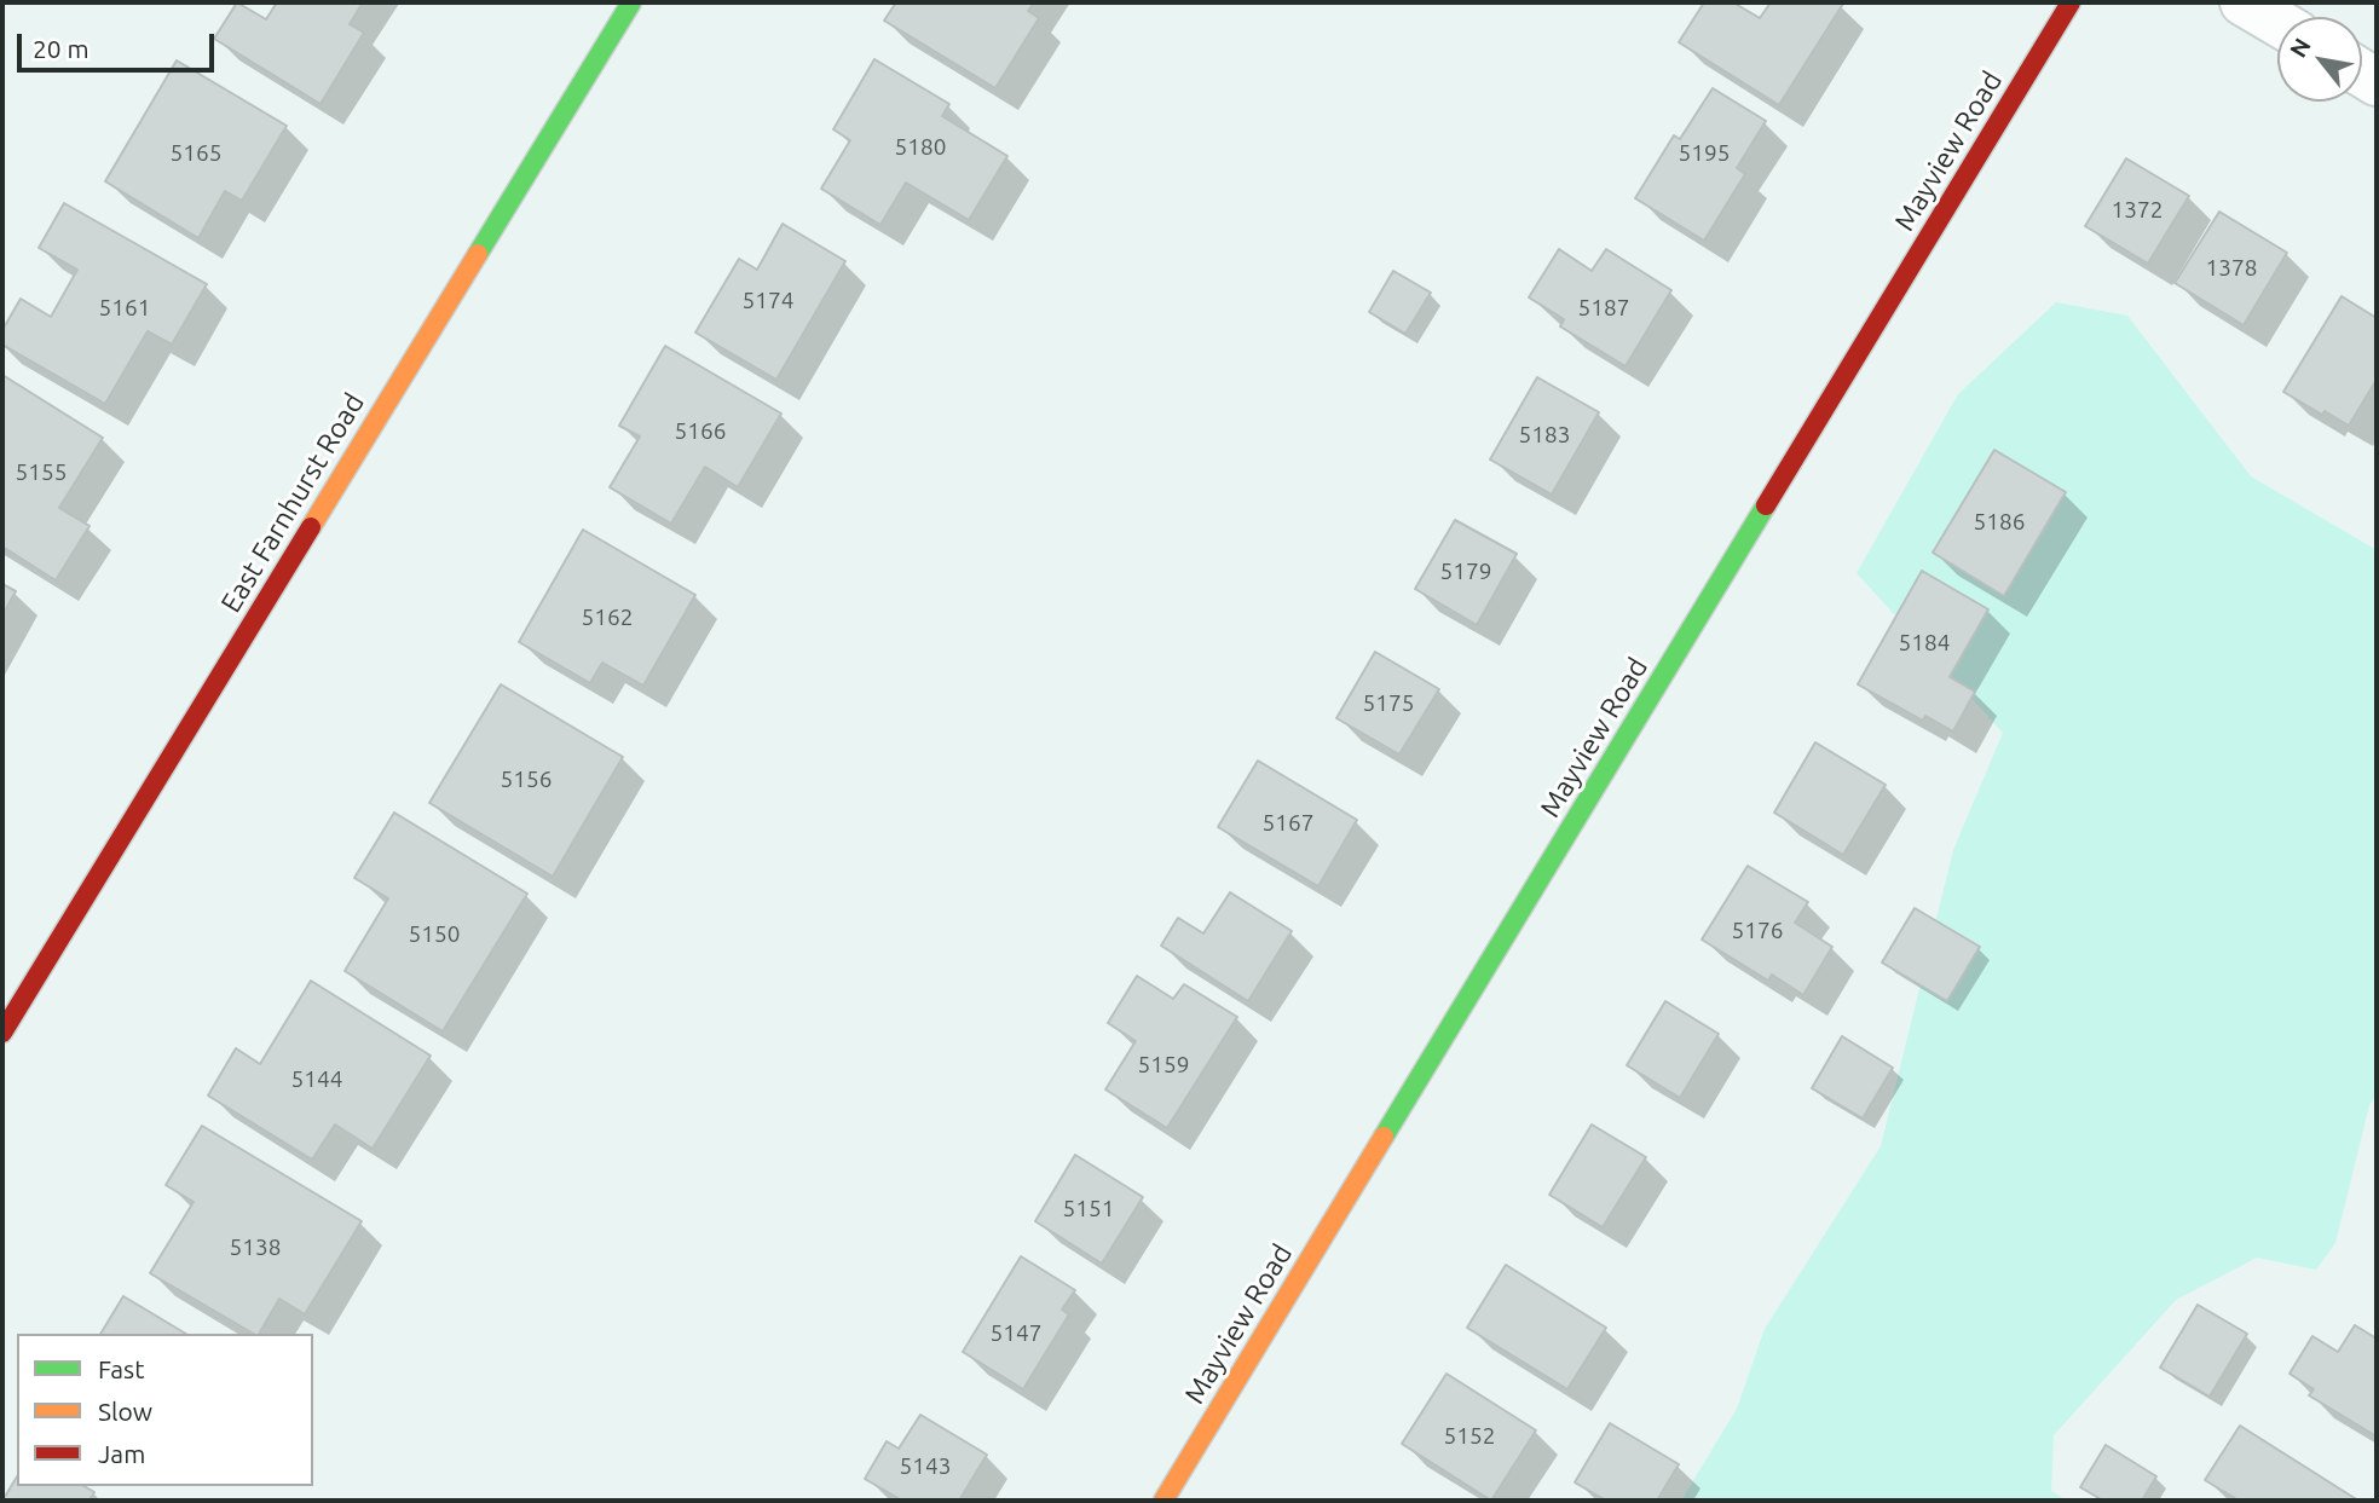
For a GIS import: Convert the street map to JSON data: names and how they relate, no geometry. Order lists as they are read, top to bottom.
{
  "streets": {
    "street": ["Mayview Road", "East Farnhurst Road"]
  },
  "house_numbers": [
    "5180",
    "5165",
    "5195",
    "1372",
    "1378",
    "5174",
    "5161",
    "5187",
    "5166",
    "5183",
    "5155",
    "5186",
    "5179",
    "5162",
    "5184",
    "5175",
    "5156",
    "5167",
    "5176",
    "5150",
    "5159",
    "5144",
    "5151",
    "5138",
    "5147",
    "5152",
    "5143"
  ],
  "legend": ["Fast", "Slow", "Jam"],
  "scale_bar": "20 m",
  "north": "top left"
}
